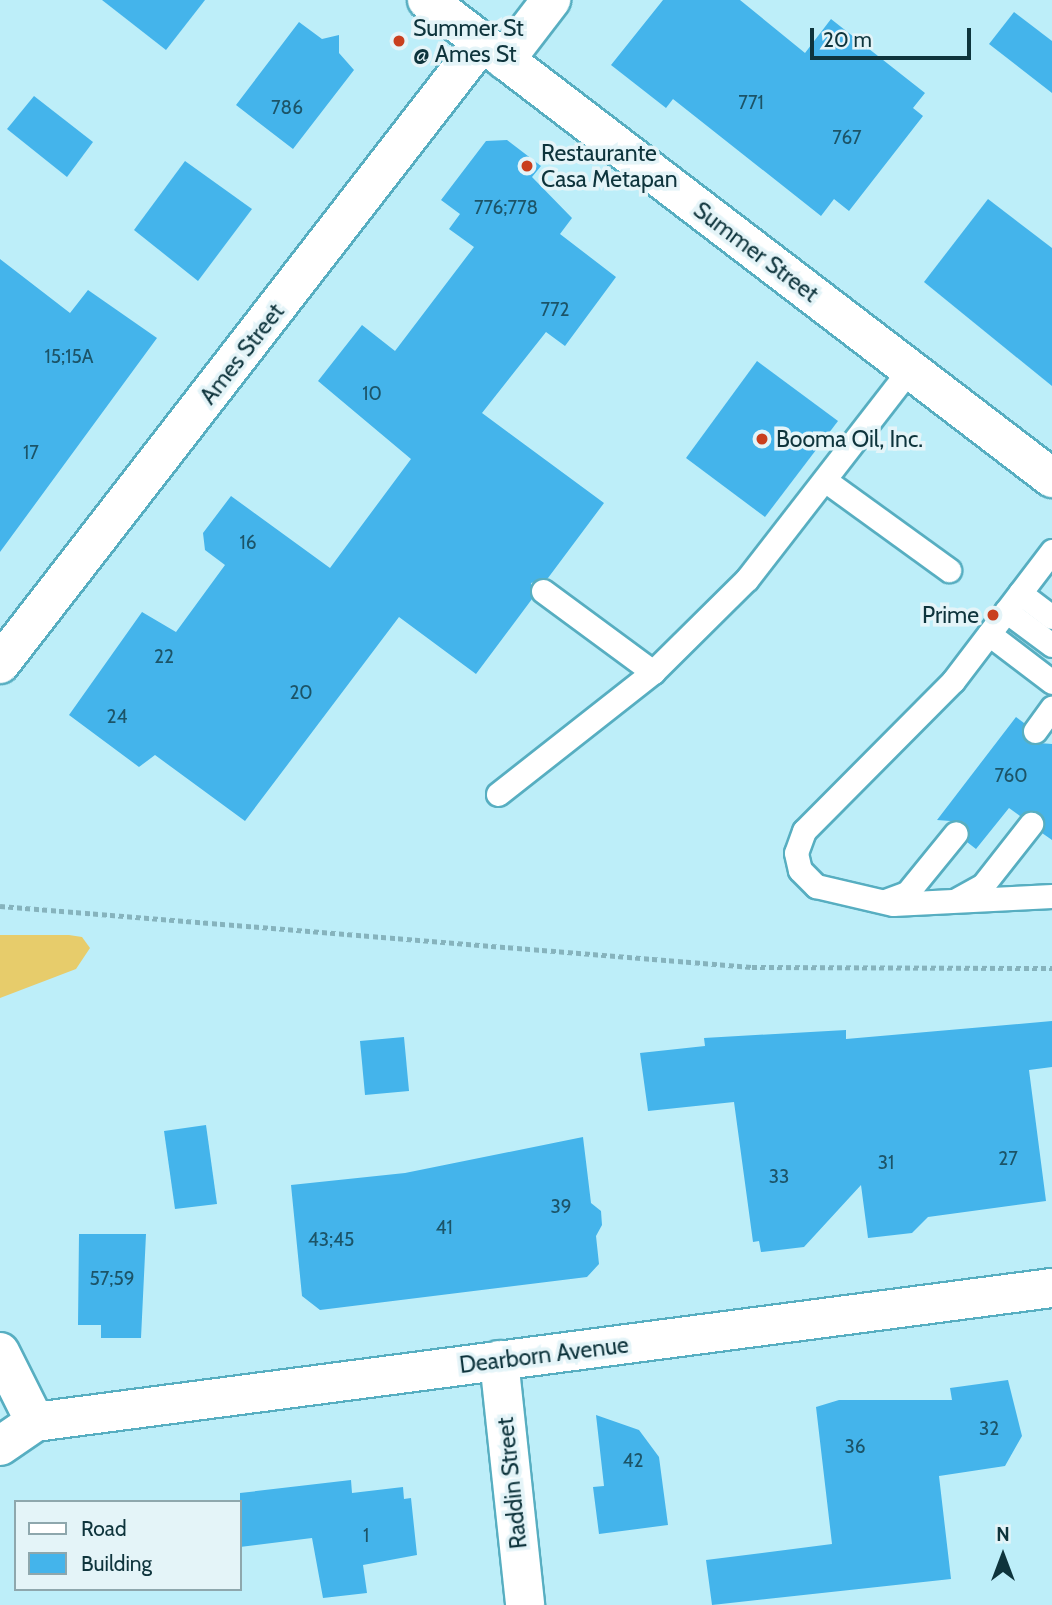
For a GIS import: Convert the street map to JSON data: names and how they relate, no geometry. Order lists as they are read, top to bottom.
{
  "streets": {
    "street": [
      "Summer Street",
      "Ames Street",
      "Dearborn Avenue",
      "Raddin Street"
    ]
  },
  "crossings": [
    ["Summer Street", "Ames Street"],
    ["Dearborn Avenue", "Raddin Street"]
  ],
  "places": [
    "Summer St @ Ames St",
    "Restaurante Casa Metapan",
    "Booma Oil, Inc.",
    "Prime"
  ],
  "house_numbers": [
    "771",
    "786",
    "767",
    "776;778",
    "772",
    "15;15A",
    "10",
    "17",
    "16",
    "22",
    "20",
    "24",
    "760",
    "27",
    "31",
    "33",
    "39",
    "41",
    "43;45",
    "57;59",
    "32",
    "36",
    "42",
    "1"
  ],
  "legend": ["Road", "Building"],
  "scale_bar": "20 m",
  "north": "top"
}
